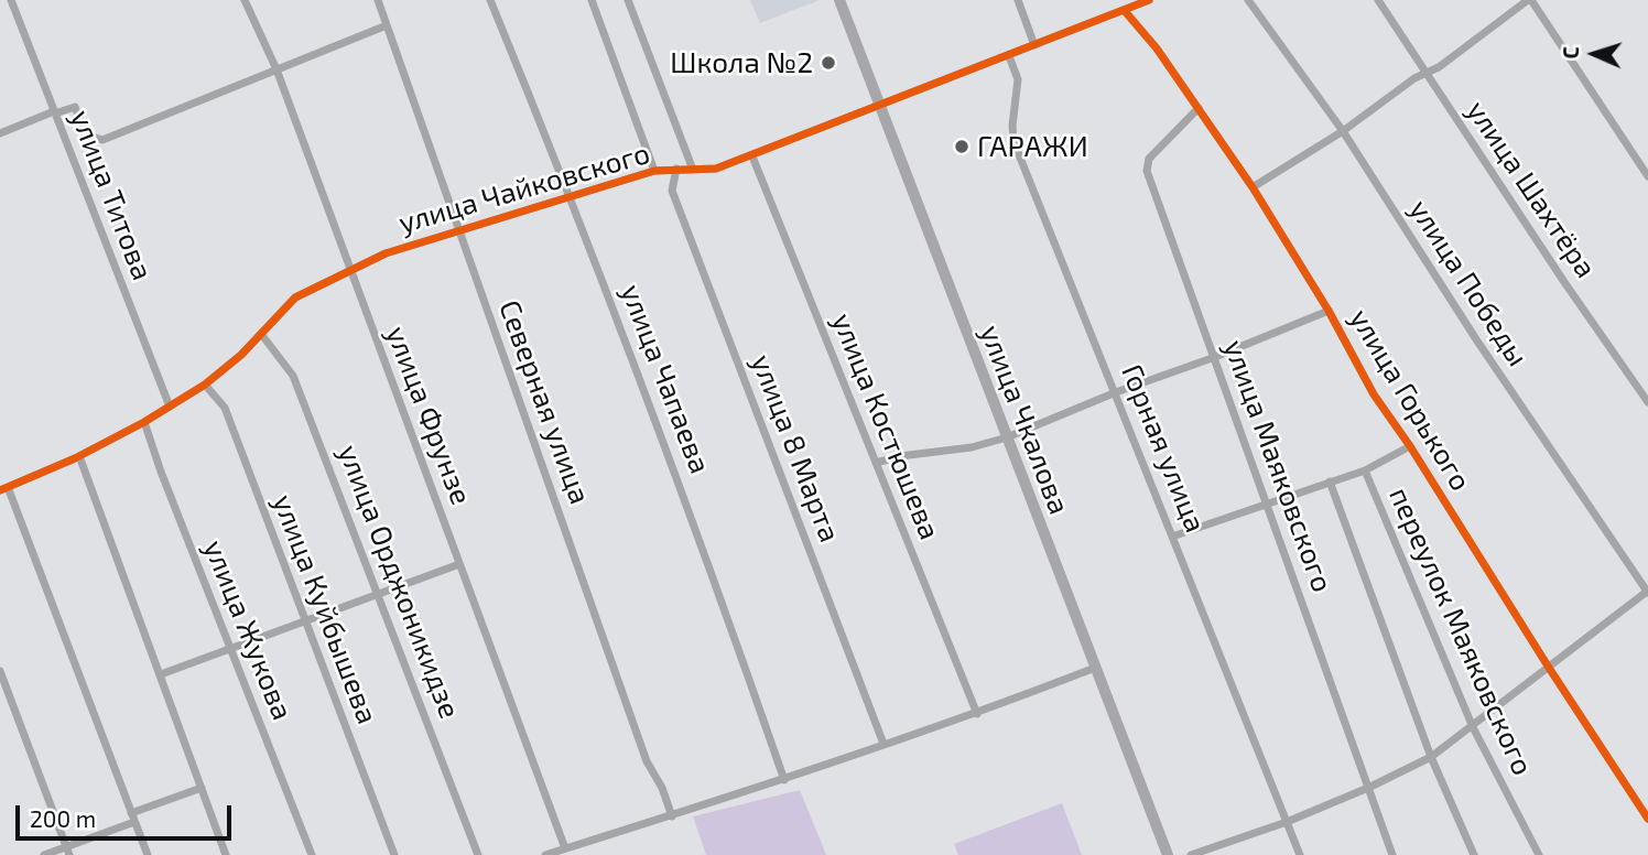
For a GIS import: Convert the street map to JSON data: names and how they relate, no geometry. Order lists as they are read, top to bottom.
{
  "streets": {
    "main road": ["улица Чкалова"],
    "street": [
      "улица Чайковского",
      "улица Шахтёра",
      "улица Титова",
      "улица Победы",
      "улица Чапаева",
      "улица Горького",
      "Северная улица",
      "улица Фрунзе",
      "улица Костюшева",
      "улица 8 Марта",
      "Горная улица",
      "улица Маяковского",
      "улица Орджоникидзе",
      "улица Куйбышева",
      "улица Жукова",
      "переулок Маяковского"
    ]
  },
  "crossings": [
    ["улица Чайковского", "улица Титова"],
    ["улица Чайковского", "улица Чапаева"],
    ["улица Чайковского", "улица Горького"],
    ["улица Чайковского", "Северная улица"],
    ["улица Чайковского", "улица Фрунзе"],
    ["улица Чайковского", "улица Чкалова"],
    ["улица Чайковского", "улица Костюшева"],
    ["улица Чайковского", "улица 8 Марта"],
    ["улица Чайковского", "Горная улица"],
    ["улица Чайковского", "улица Орджоникидзе"],
    ["улица Чайковского", "улица Куйбышева"],
    ["улица Чайковского", "улица Жукова"],
    ["улица Горького", "улица Маяковского"],
    ["улица Горького", "переулок Маяковского"]
  ],
  "places": ["Школа №2", "ГАРАЖИ"],
  "scale_bar": "200 m",
  "north": "left"
}
